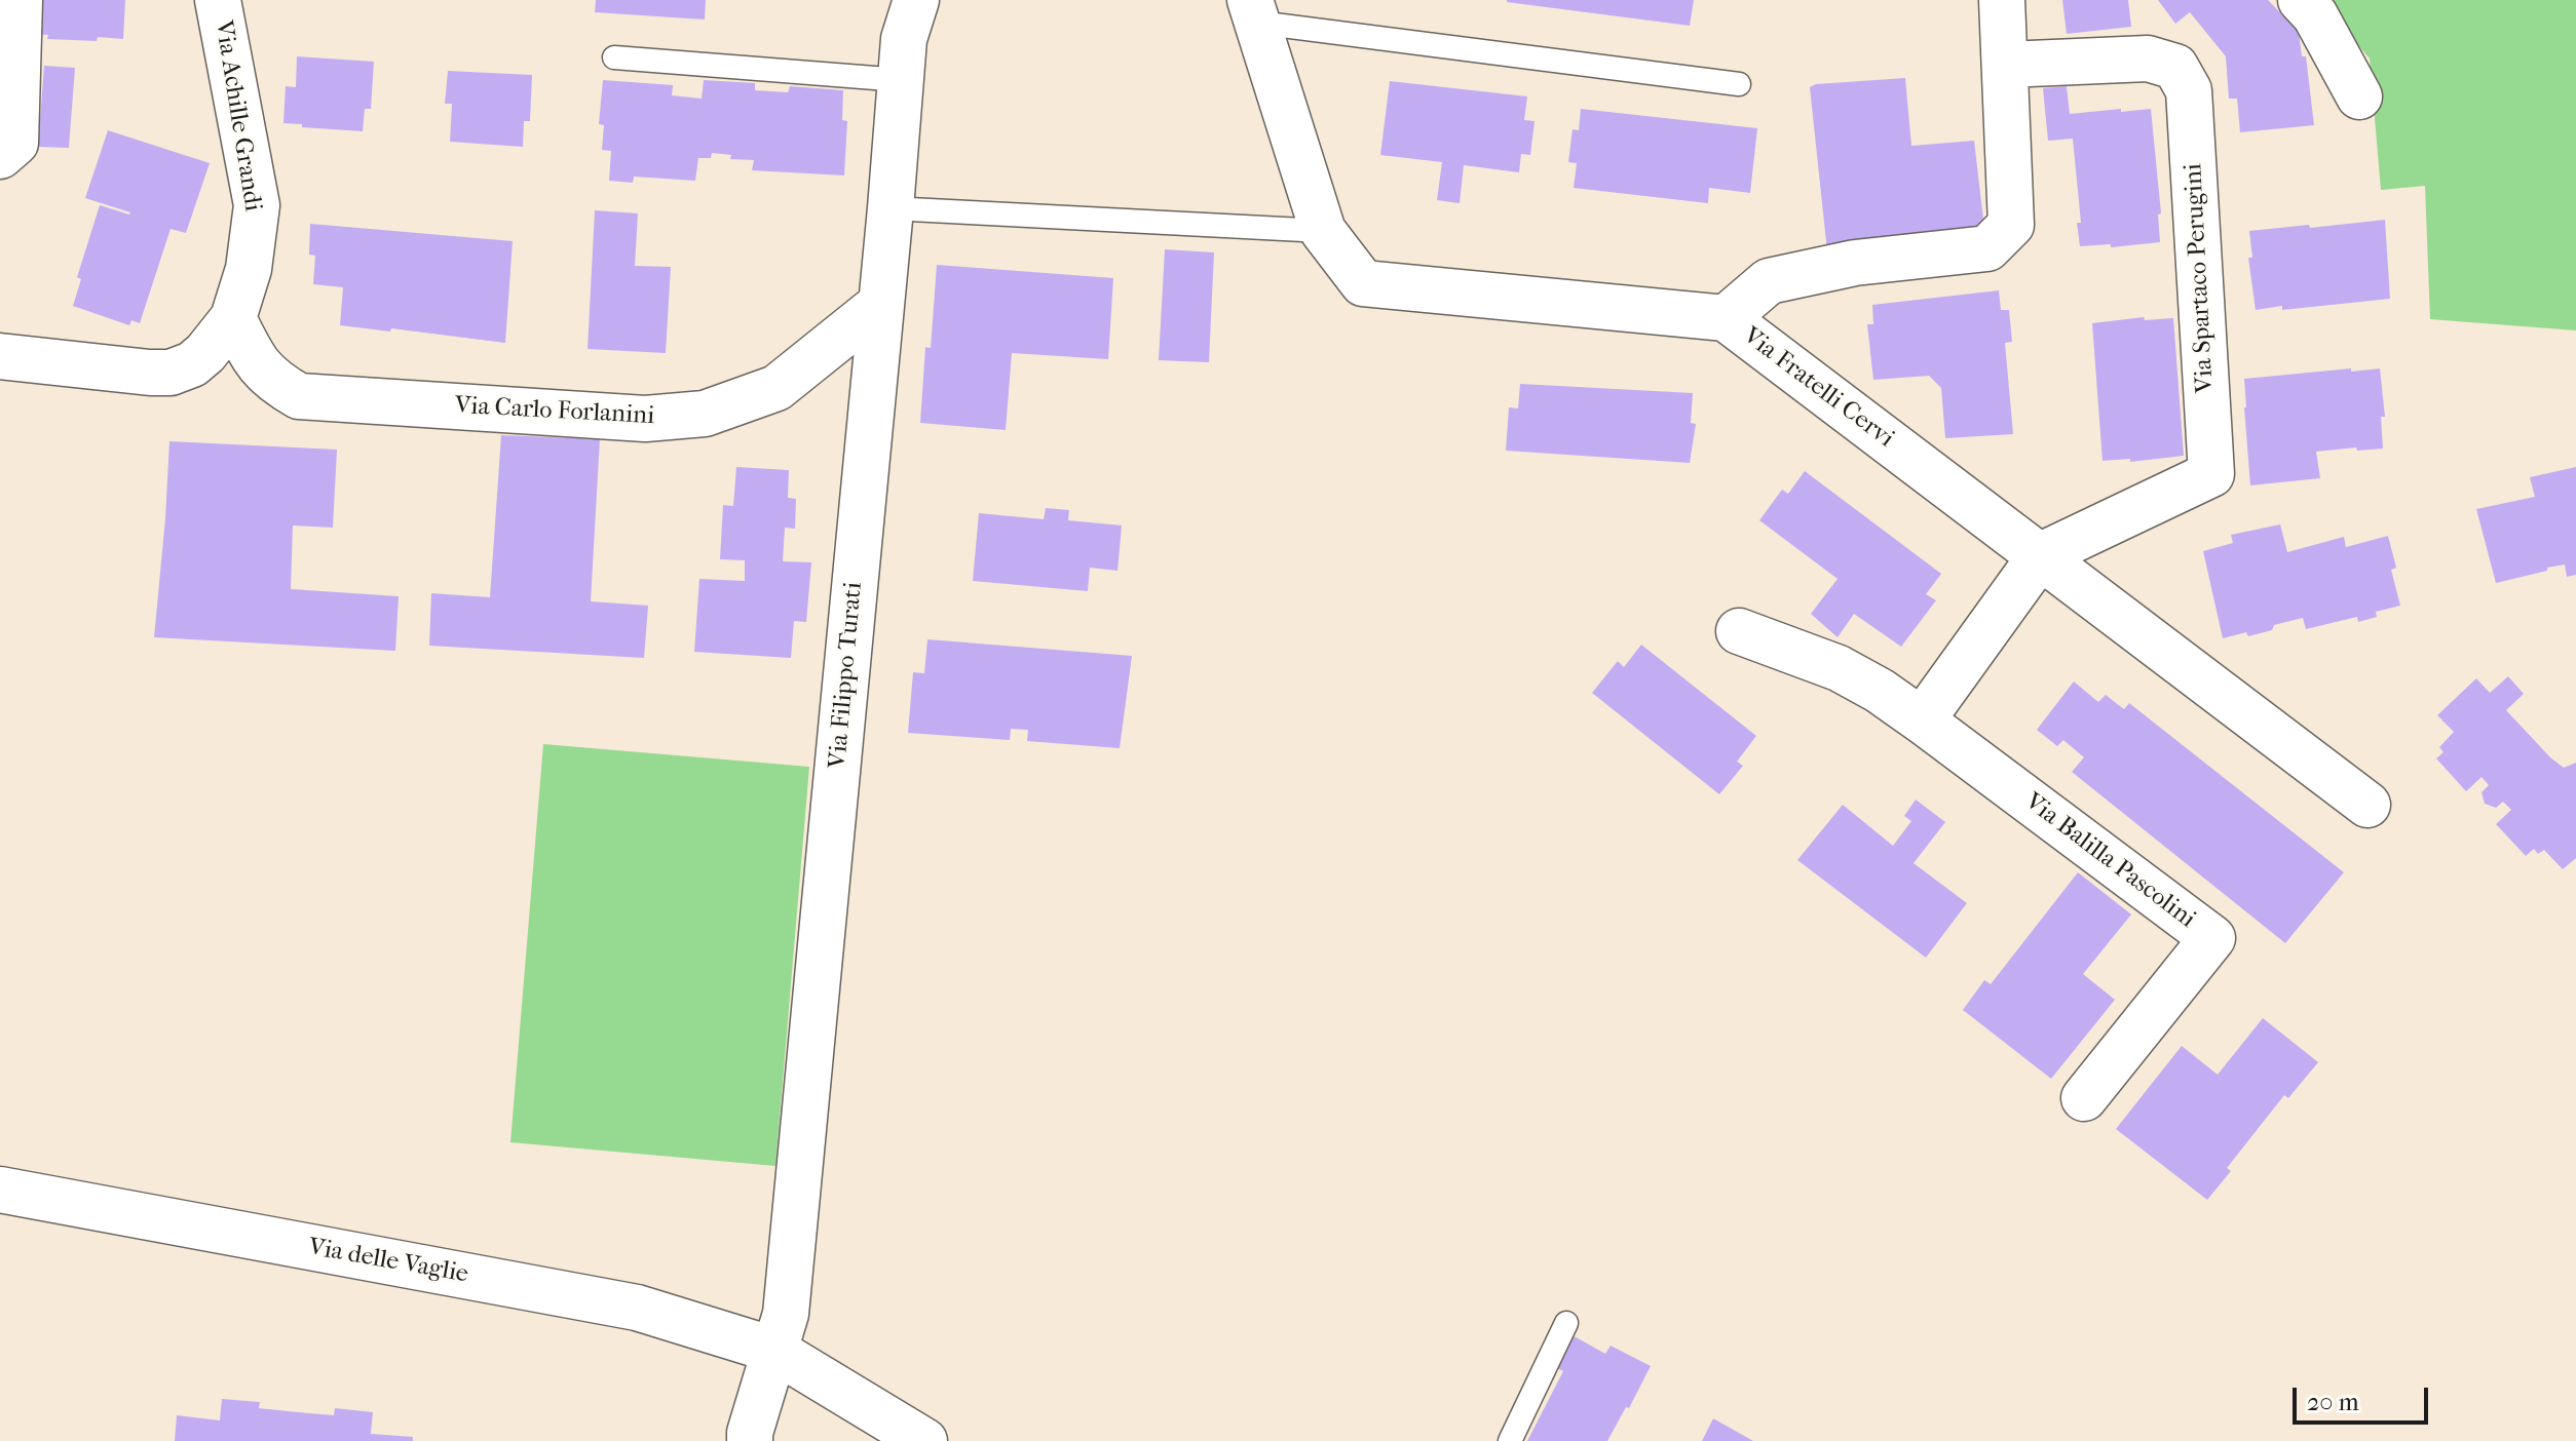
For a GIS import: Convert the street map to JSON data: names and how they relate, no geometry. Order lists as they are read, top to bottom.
{
  "streets": {
    "street": [
      "Via Achille Grandi",
      "Via Spartaco Perugini",
      "Via Fratelli Cervi",
      "Via Carlo Forlanini",
      "Via Filippo Turati",
      "Via Balilla Pascolini",
      "Via delle Vaglie"
    ]
  },
  "crossings": [
    ["Via Achille Grandi", "Via Carlo Forlanini"],
    ["Via Spartaco Perugini", "Via Fratelli Cervi"],
    ["Via Carlo Forlanini", "Via Filippo Turati"],
    ["Via Filippo Turati", "Via delle Vaglie"]
  ],
  "scale_bar": "20 m"
}
